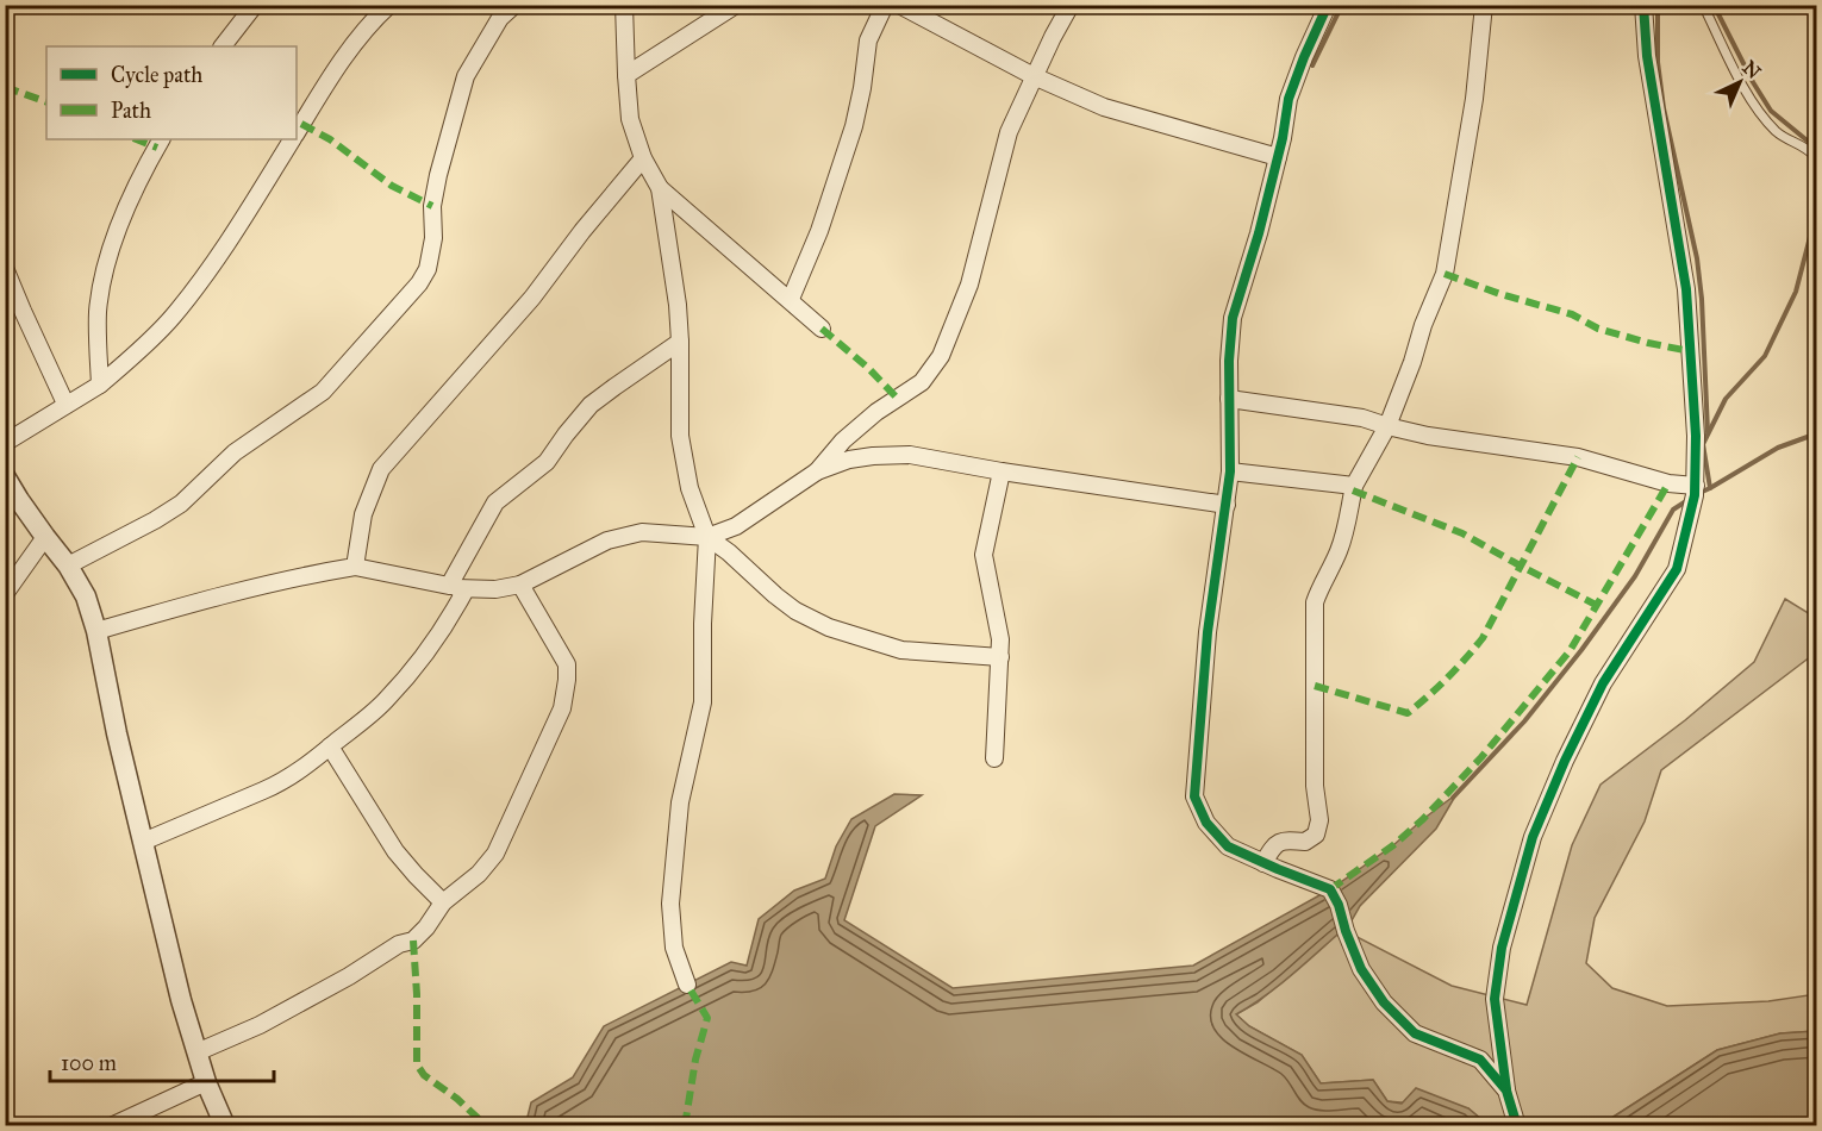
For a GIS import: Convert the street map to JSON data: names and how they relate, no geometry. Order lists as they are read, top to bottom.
{
  "legend": ["Cycle path", "Path"],
  "scale_bar": "100 m",
  "north": "top right"
}
